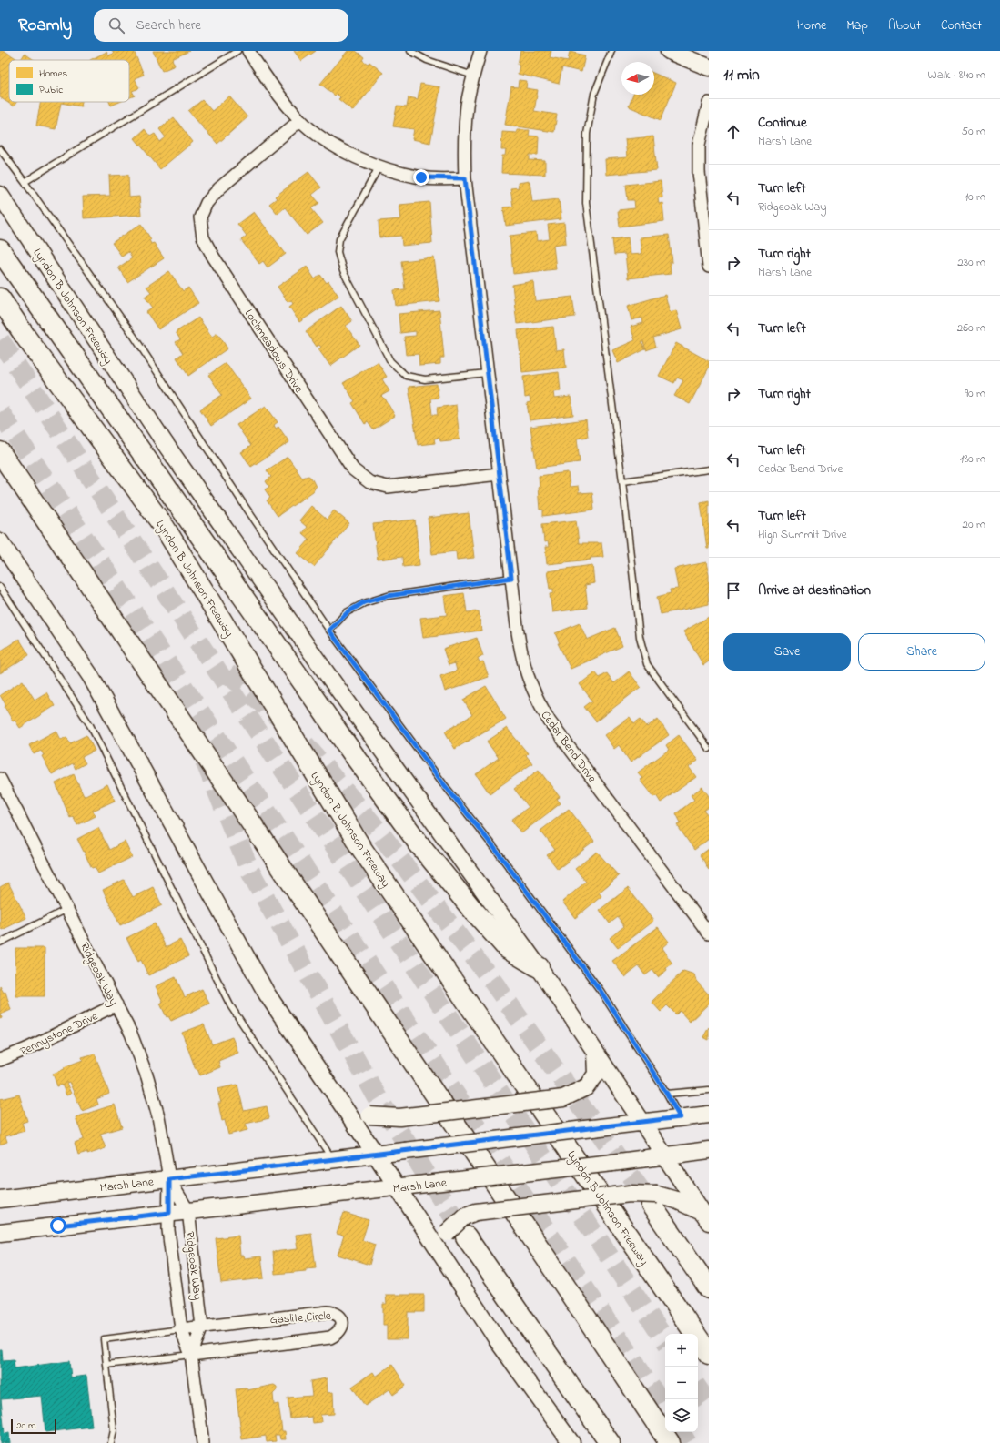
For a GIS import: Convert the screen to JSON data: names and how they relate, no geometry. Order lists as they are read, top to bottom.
{
  "streets": {
    "highway": ["Lyndon B Johnson Freeway"],
    "main road": ["Marsh Lane"],
    "street": [
      "Lochmeadows Drive",
      "Cedar Bend Drive",
      "Ridgeoak Way",
      "Pennystone Drive",
      "Gaslite Circle"
    ]
  },
  "crossings": [
    ["Lyndon B Johnson Freeway", "Marsh Lane"],
    ["Lochmeadows Drive", "Cedar Bend Drive"],
    ["Ridgeoak Way", "Pennystone Drive"],
    ["Ridgeoak Way", "Marsh Lane"],
    ["Ridgeoak Way", "Gaslite Circle"]
  ],
  "legend": ["Homes", "Public"],
  "scale_bar": "20 m",
  "north": "left",
  "page": {
    "header": "Roamly",
    "search": "Search here",
    "nav": [
      "Home",
      "Map",
      "About",
      "Contact"
    ],
    "heading": ["11 min", "Walk · 840 m"],
    "list": [
      ["Continue", "Marsh Lane", "50 m"],
      ["Turn left", "Ridgeoak Way", "10 m"],
      ["Turn right", "Marsh Lane", "230 m"],
      ["Turn left", "260 m"],
      ["Turn right", "90 m"],
      ["Turn left", "Cedar Bend Drive", "180 m"],
      ["Turn left", "High Summit Drive", "20 m"],
      "Arrive at destination"
    ],
    "buttons": ["Save", "Share"],
    "map_buttons": ["+", "−"],
    "scale": "20 m"
  }
}
